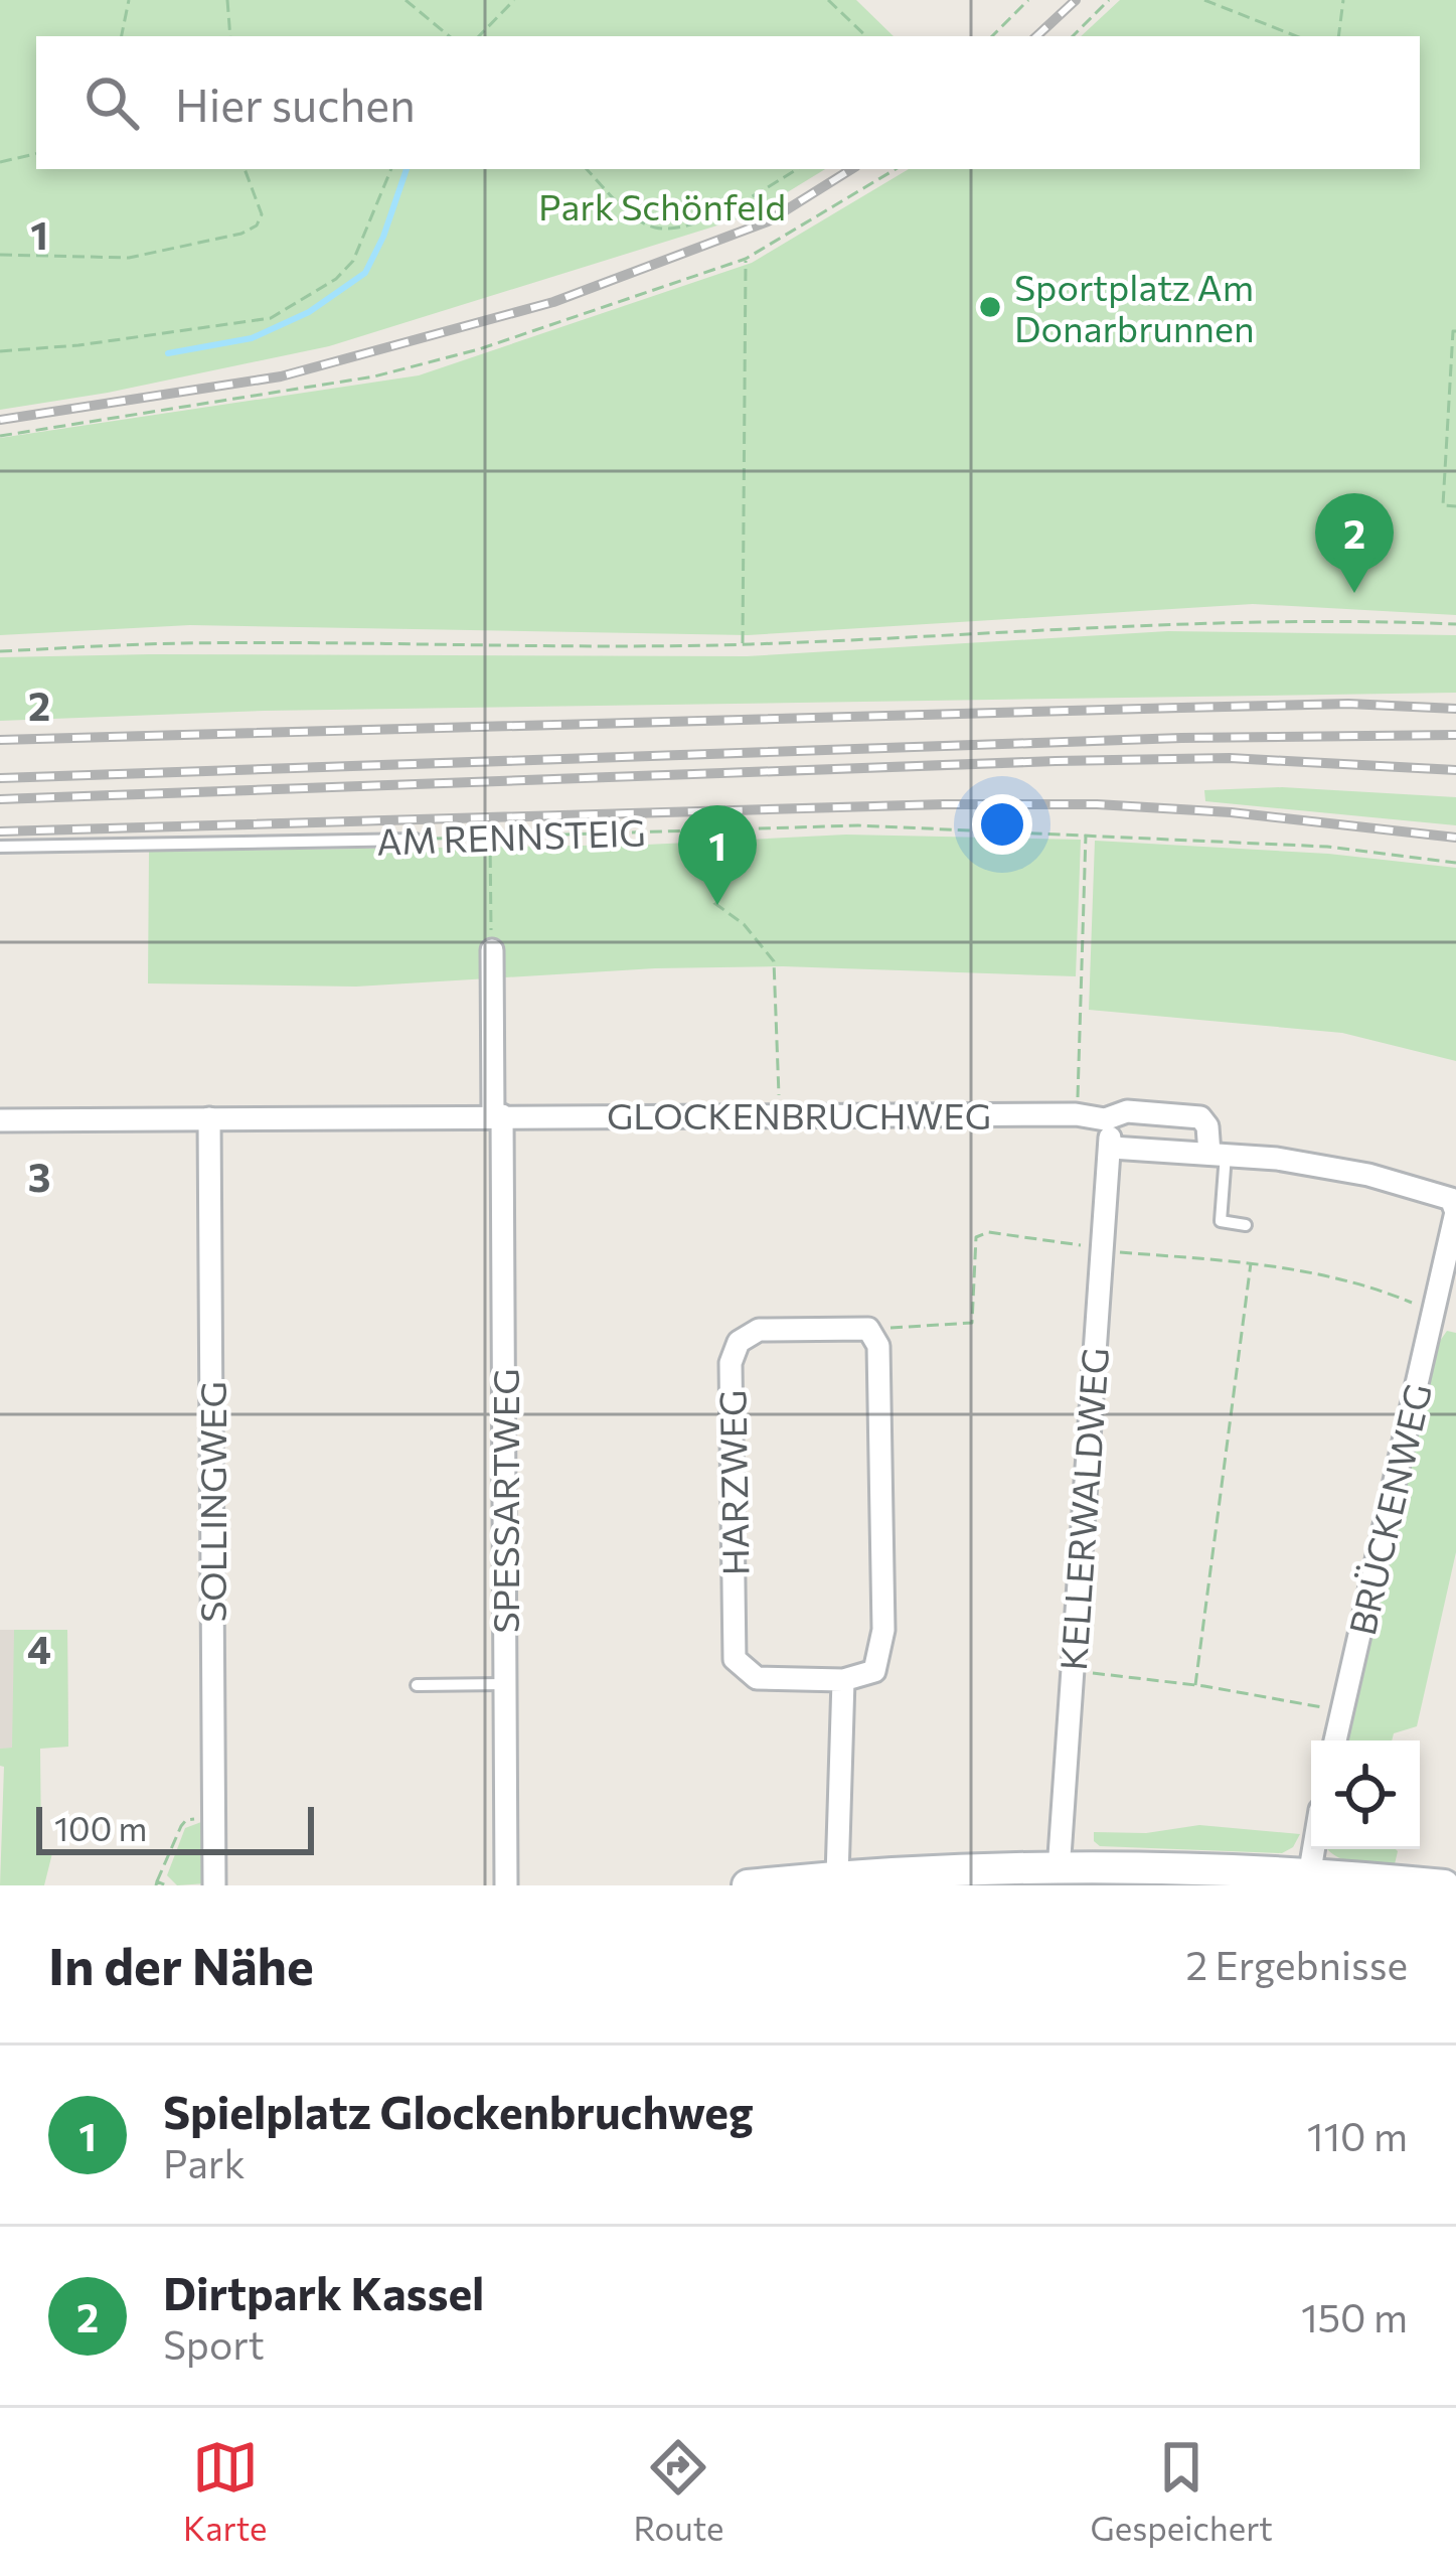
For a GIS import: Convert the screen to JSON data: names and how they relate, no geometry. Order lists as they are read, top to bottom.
{
  "streets": {
    "street": [
      "GLOCKENBRUCHWEG",
      "HARZWEG",
      "SPESSARTWEG",
      "SOLLINGWEG",
      "KELLERWALDWEG",
      "BRÜCKENWEG"
    ],
    "lane": ["AM RENNSTEIG"]
  },
  "crossings": [
    ["GLOCKENBRUCHWEG", "SPESSARTWEG"],
    ["GLOCKENBRUCHWEG", "SOLLINGWEG"],
    ["GLOCKENBRUCHWEG", "BRÜCKENWEG"]
  ],
  "parks": ["Park Schönfeld"],
  "places": ["Sportplatz Am Donarbrunnen"],
  "scale_bar": "100 m",
  "page": {
    "search": "Hier suchen",
    "pins": ["2", "1"],
    "scale": "100 m",
    "heading": ["In der Nähe", "2 Ergebnisse"],
    "list": [
      {
        "mark": "1",
        "name": "Spielplatz Glockenbruchweg",
        "note": "Park",
        "value": "110 m"
      },
      {
        "mark": "2",
        "name": "Dirtpark Kassel",
        "note": "Sport",
        "value": "150 m"
      }
    ],
    "nav": ["Karte", "Route", "Gespeichert"]
  },
  "grid": {
    "rows": [
      "1",
      "2",
      "3",
      "4"
    ]
  }
}
